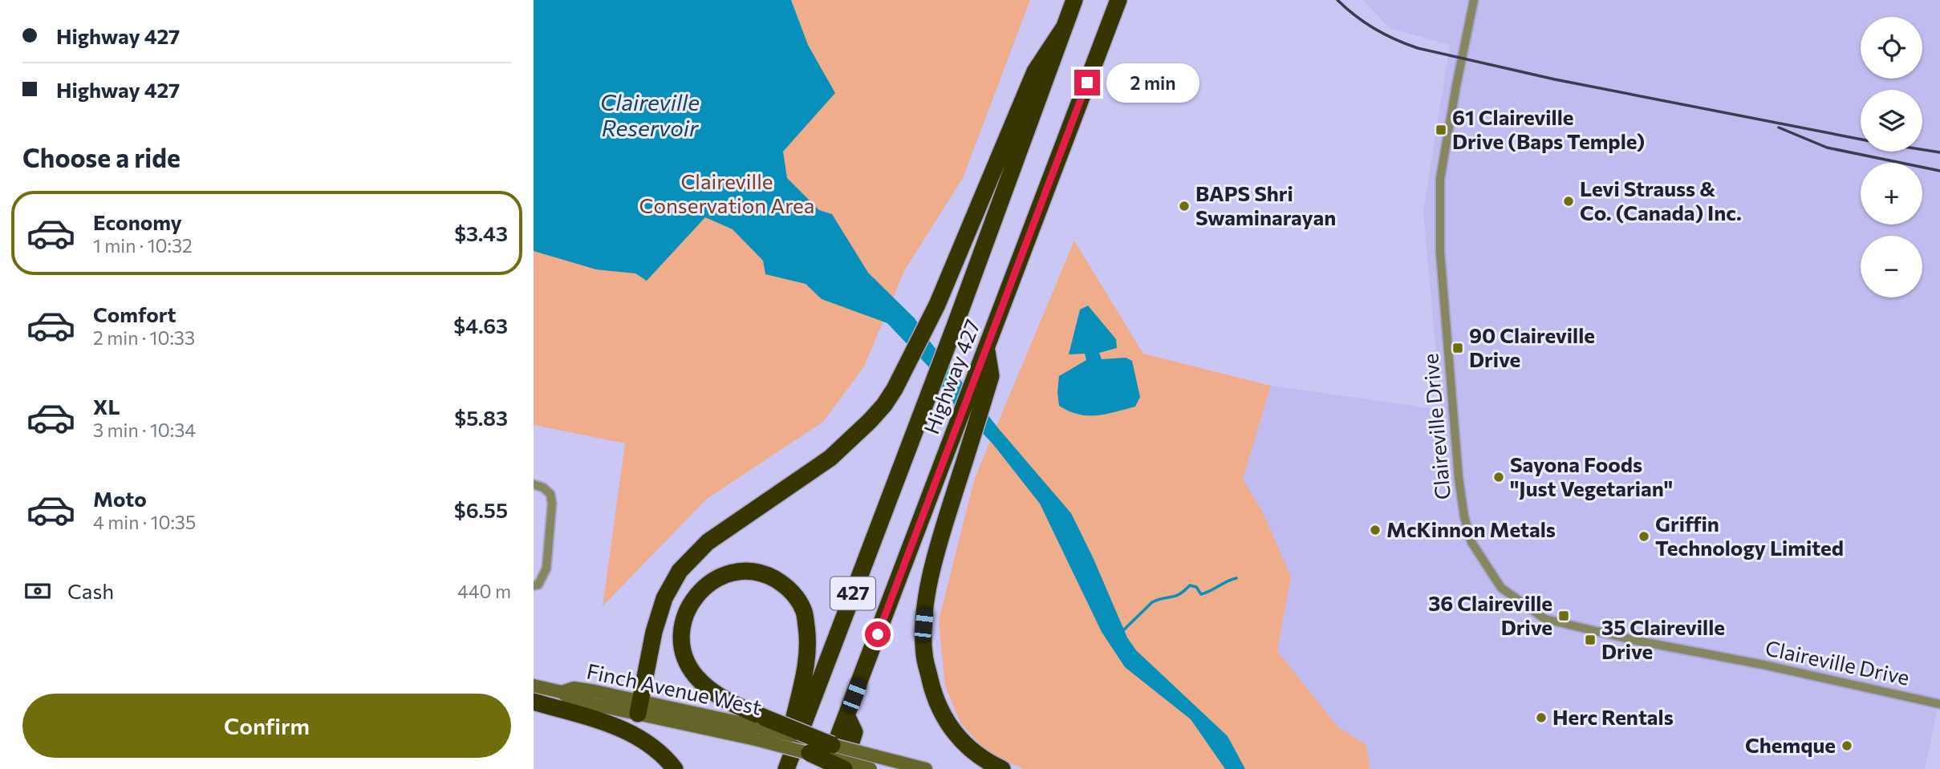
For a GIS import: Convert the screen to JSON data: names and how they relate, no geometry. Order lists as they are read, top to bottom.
{
  "streets": {
    "highway": ["Highway 427", "427"],
    "main road": ["Finch Avenue West"],
    "street": ["Claireville Drive"]
  },
  "water": ["Claireville Reservoir"],
  "parks": ["Claireville Conservation Area"],
  "places": {
    "transit": [
      "61 Claireville Drive (Baps Temple)",
      "90 Claireville Drive",
      "36 Claireville Drive",
      "35 Claireville Drive"
    ],
    "other": [
      "Levi Strauss & Co. (Canada) Inc.",
      "BAPS Shri Swaminarayan",
      "Sayona Foods \"Just Vegetarian\"",
      "McKinnon Metals",
      "Griffin Technology Limited",
      "Herc Rentals",
      "Chemque"
    ]
  },
  "page": {
    "banner": ["Highway 427", "Highway 427"],
    "map_buttons": ["+", "−"],
    "bubble": "2 min",
    "heading": "Choose a ride",
    "list": [
      {
        "name": "Economy",
        "note": "1 min · 10:32",
        "value": "$3.43"
      },
      {
        "name": "Comfort",
        "note": "2 min · 10:33",
        "value": "$4.63"
      },
      {
        "name": "XL",
        "note": "3 min · 10:34",
        "value": "$5.83"
      },
      {
        "name": "Moto",
        "note": "4 min · 10:35",
        "value": "$6.55"
      }
    ],
    "pay": ["Cash", "440 m"],
    "buttons": "Confirm"
  }
}
